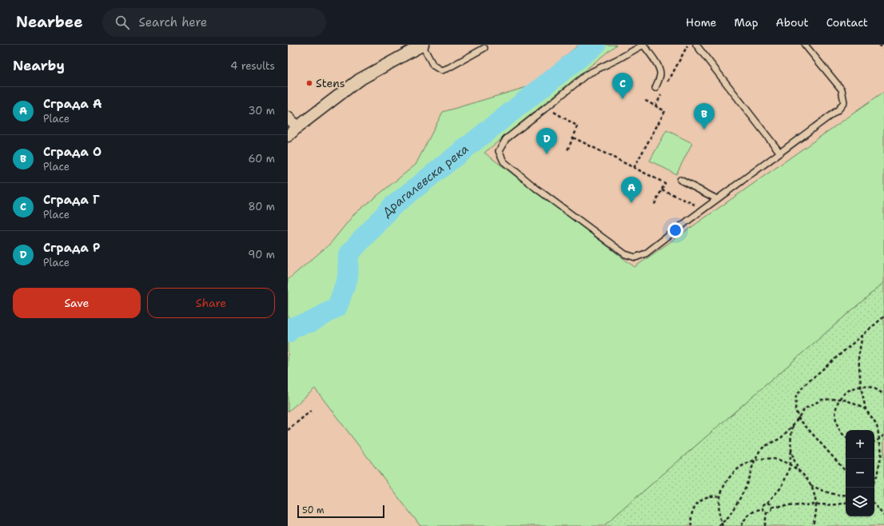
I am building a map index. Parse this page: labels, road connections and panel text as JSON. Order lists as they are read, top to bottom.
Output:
{
  "water": ["Драгалевска река"],
  "places": ["Stens"],
  "scale_bar": "50 m",
  "page": {
    "header": "Nearbee",
    "search": "Search here",
    "nav": [
      "Home",
      "Map",
      "About",
      "Contact"
    ],
    "heading": ["Nearby", "4 results"],
    "pins": [
      "C",
      "B",
      "D",
      "A"
    ],
    "list": [
      {
        "mark": "A",
        "name": "Сграда А",
        "note": "Place",
        "value": "30 m"
      },
      {
        "mark": "B",
        "name": "Сграда О",
        "note": "Place",
        "value": "60 m"
      },
      {
        "mark": "C",
        "name": "Сграда Г",
        "note": "Place",
        "value": "80 m"
      },
      {
        "mark": "D",
        "name": "Сграда Р",
        "note": "Place",
        "value": "90 m"
      }
    ],
    "buttons": ["Save", "Share"],
    "map_buttons": ["+", "−"],
    "scale": "50 m"
  }
}
